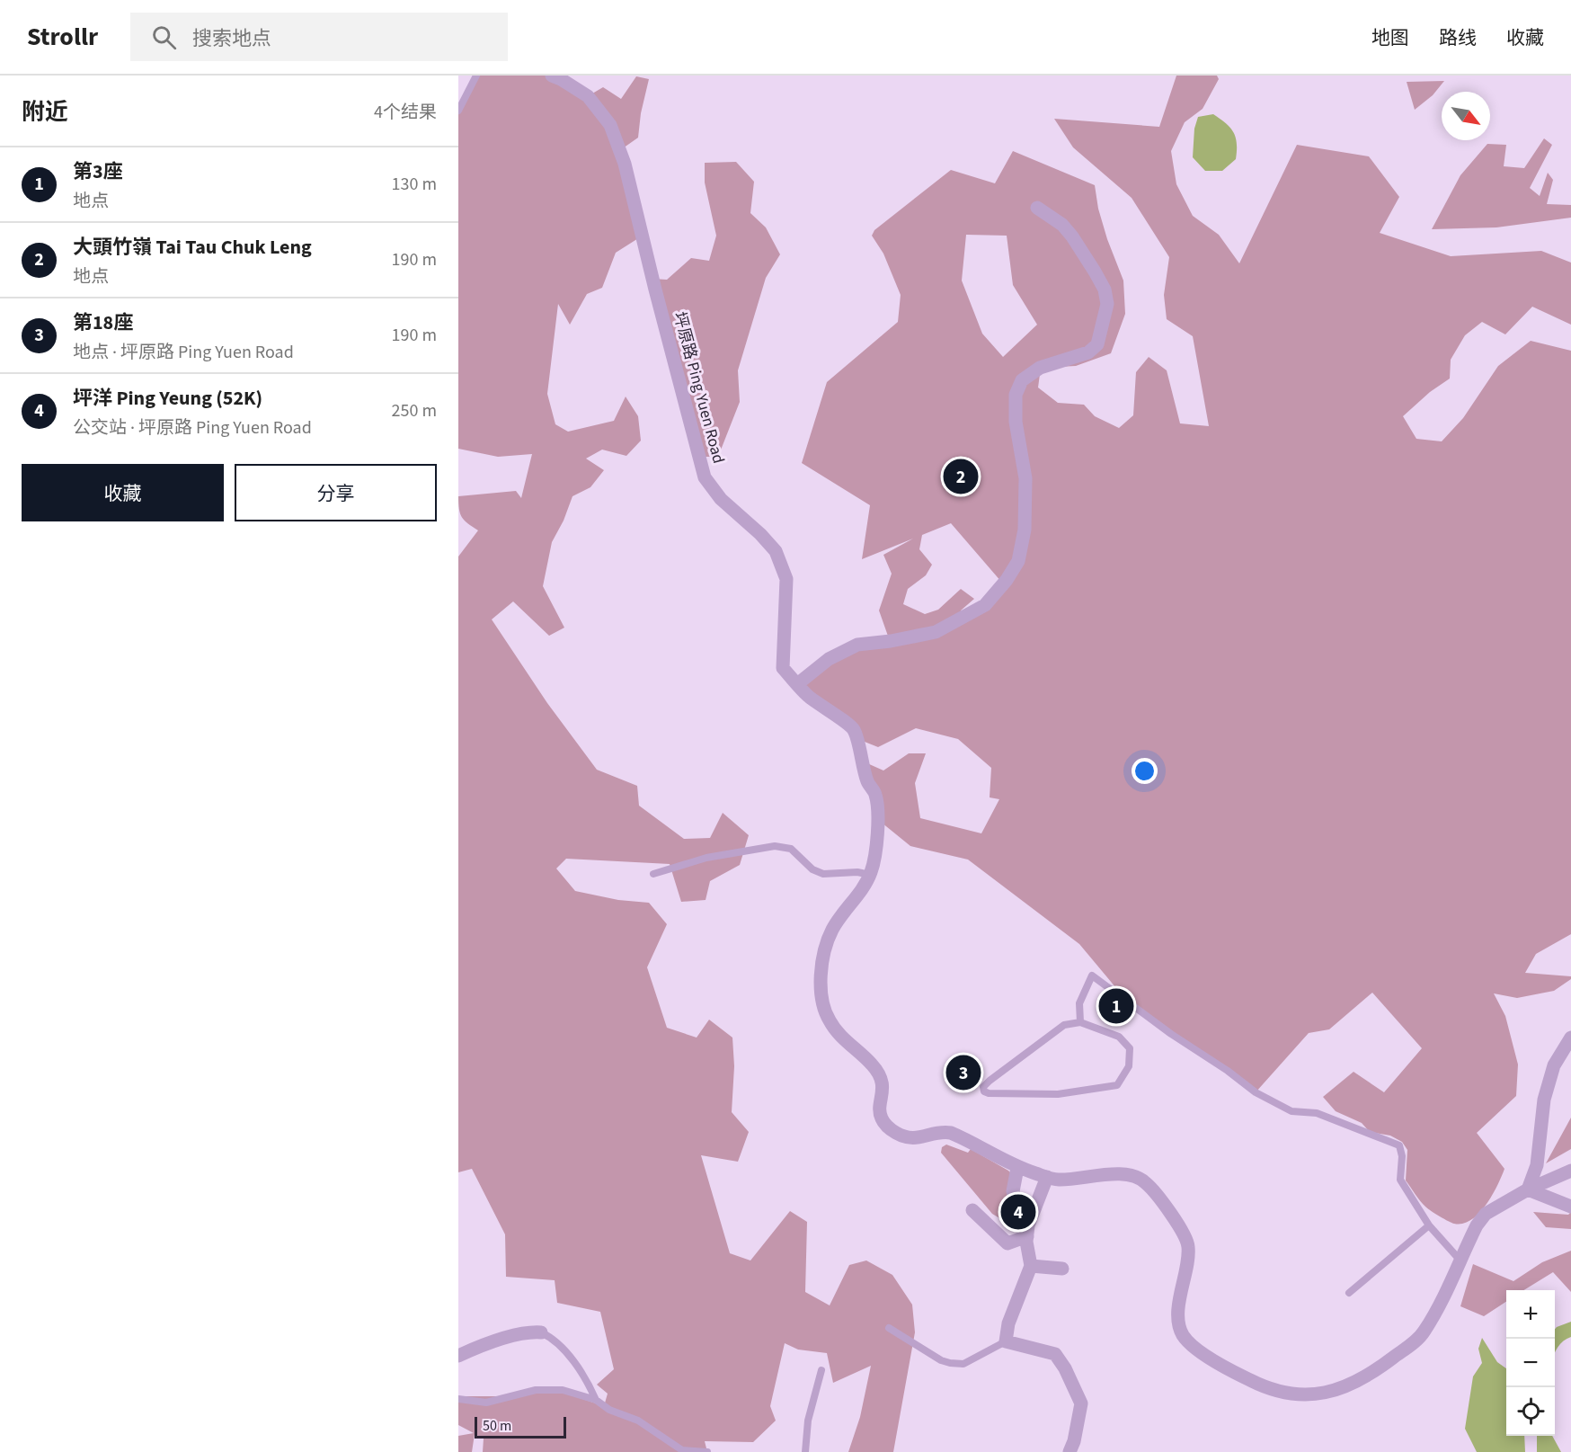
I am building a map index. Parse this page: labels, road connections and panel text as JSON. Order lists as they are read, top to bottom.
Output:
{
  "streets": {
    "street": ["坪原路 Ping Yuen Road"]
  },
  "scale_bar": "50 m",
  "north": "bottom right",
  "page": {
    "header": "Strollr",
    "search": "搜索地点",
    "nav": ["地图", "路线", "收藏"],
    "heading": ["附近", "4个结果"],
    "list": [
      {
        "mark": "1",
        "name": "第3座",
        "note": "地点",
        "value": "130 m"
      },
      {
        "mark": "2",
        "name": "大頭竹嶺 Tai Tau Chuk Leng",
        "note": "地点",
        "value": "190 m"
      },
      {
        "mark": "3",
        "name": "第18座",
        "note": "地点 · 坪原路 Ping Yuen Road",
        "value": "190 m"
      },
      {
        "mark": "4",
        "name": "坪洋 Ping Yeung (52K)",
        "note": "公交站 · 坪原路 Ping Yuen Road",
        "value": "250 m"
      }
    ],
    "buttons": ["收藏", "分享"],
    "pins": [
      "2",
      "1",
      "3",
      "4"
    ],
    "map_buttons": ["+", "−"],
    "scale": "50 m"
  }
}
